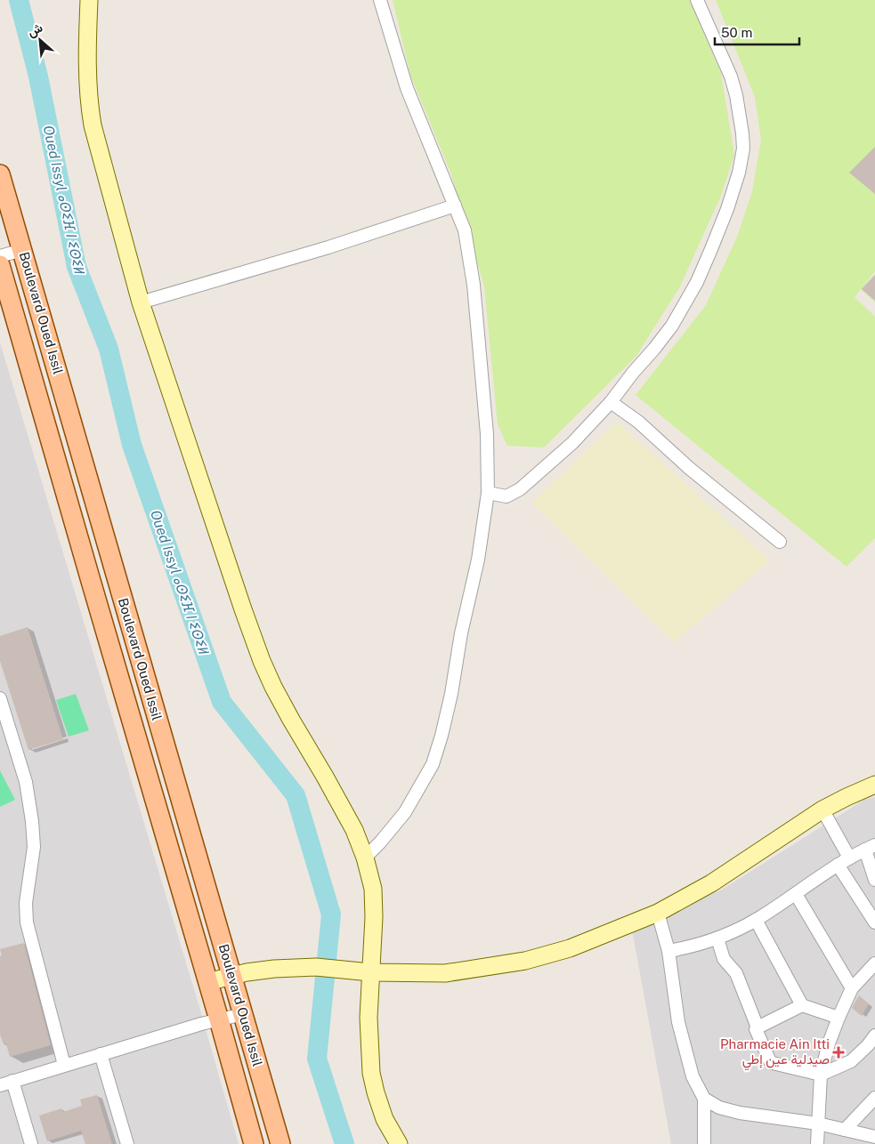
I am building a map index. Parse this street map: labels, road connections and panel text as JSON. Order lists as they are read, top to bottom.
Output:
{
  "streets": {
    "main road": ["Boulevard Oued Issil"]
  },
  "water": ["Oued Issyl ⴰⵙⵉⴼ ⵏ ⵉⵙⵉⵍ"],
  "places": {
    "health": ["Pharmacie Ain Itti صيدلية عين إطي"]
  },
  "scale_bar": "50 m",
  "north": "top left"
}
